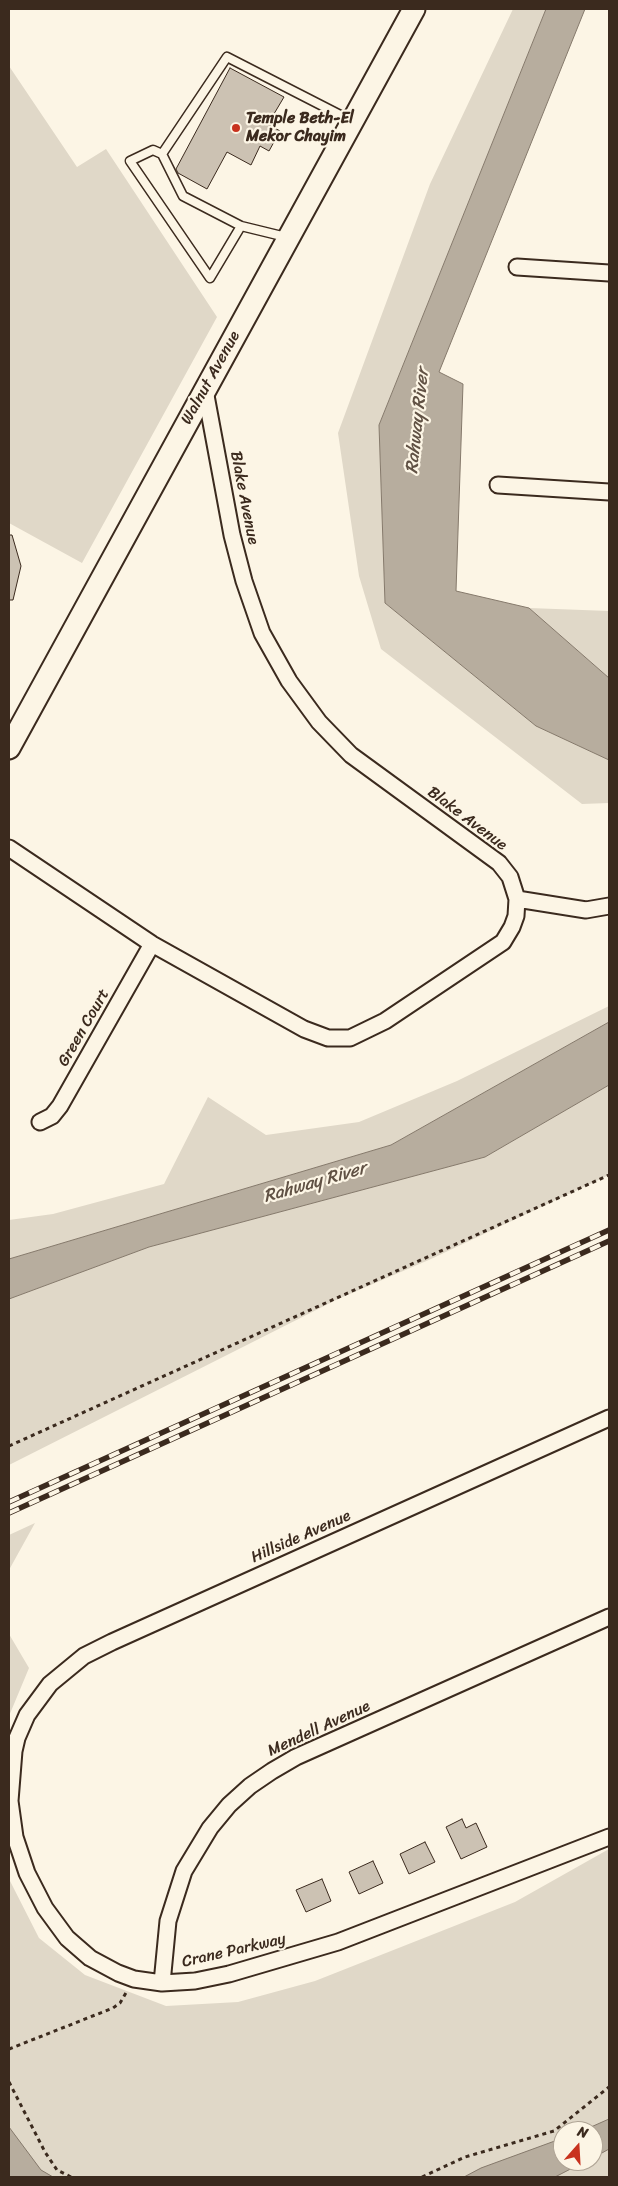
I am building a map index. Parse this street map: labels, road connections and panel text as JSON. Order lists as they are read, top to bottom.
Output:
{
  "streets": {
    "street": [
      "Walnut Avenue",
      "Blake Avenue",
      "Green Court",
      "Hillside Avenue",
      "Mendell Avenue",
      "Crane Parkway"
    ]
  },
  "crossings": [
    ["Walnut Avenue", "Blake Avenue"],
    ["Blake Avenue", "Green Court"],
    ["Hillside Avenue", "Crane Parkway"],
    ["Mendell Avenue", "Crane Parkway"]
  ],
  "water": ["Rahway River"],
  "places": ["Temple Beth-El Mekor Chayim"],
  "north": "top"
}
